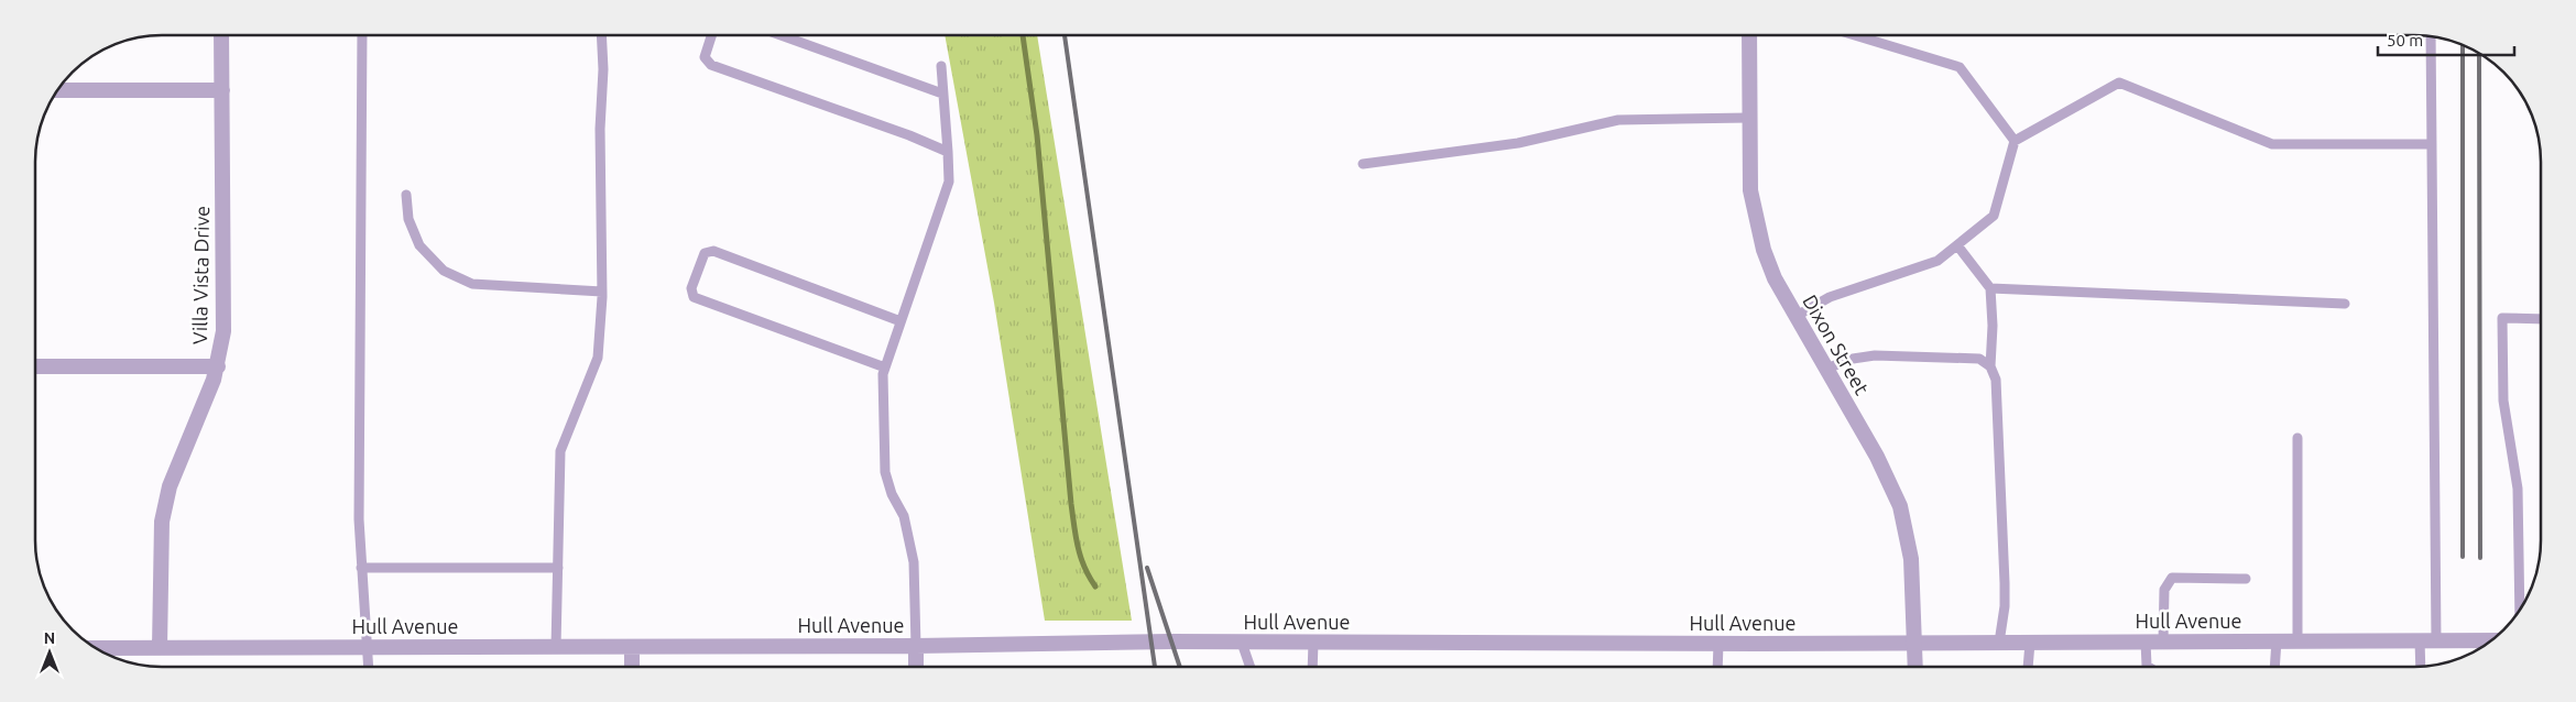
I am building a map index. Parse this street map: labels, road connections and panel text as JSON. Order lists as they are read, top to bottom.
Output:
{
  "streets": {
    "street": ["Villa Vista Drive", "Dixon Street", "Hull Avenue"]
  },
  "crossings": [
    ["Villa Vista Drive", "Hull Avenue"],
    ["Dixon Street", "Hull Avenue"]
  ],
  "scale_bar": "50 m",
  "north": "top"
}
